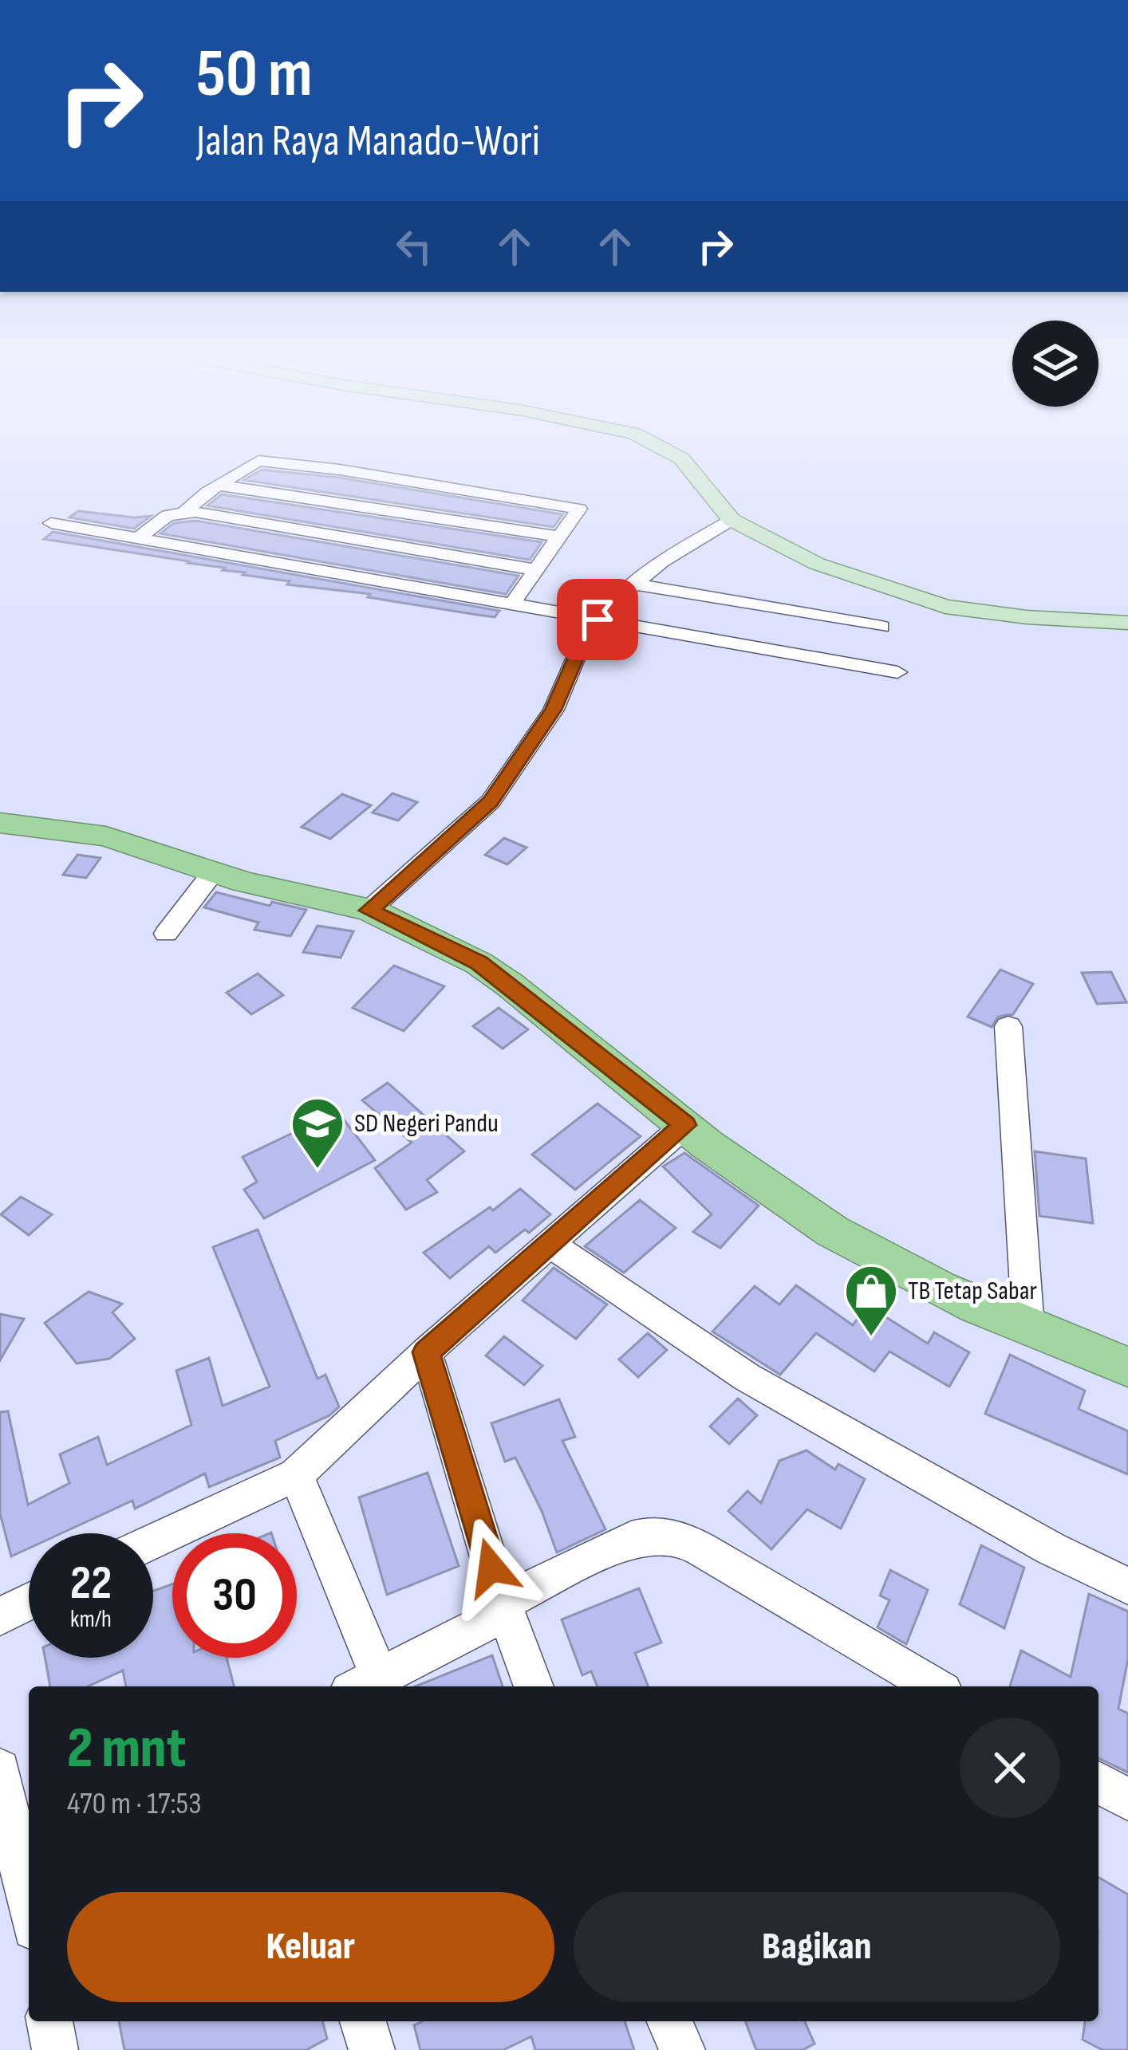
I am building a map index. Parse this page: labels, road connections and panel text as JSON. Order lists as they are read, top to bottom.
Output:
{
  "places": {
    "school or university": ["SD Negeri Pandu"],
    "shop": ["TB Tetap Sabar"]
  },
  "page": {
    "turn": ["50 m", "Jalan Raya Manado-Wori"],
    "speed": "22 km/h",
    "limit": "30",
    "heading": ["2 mnt", "470 m · 17:53"],
    "buttons": ["Keluar", "Bagikan"]
  }
}
